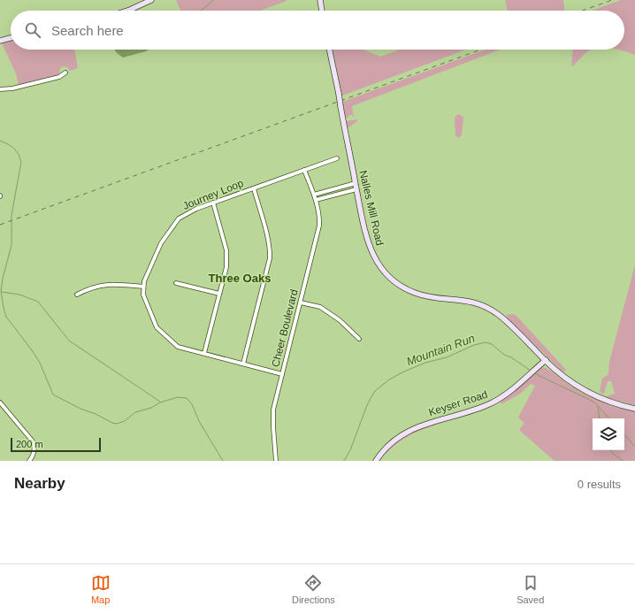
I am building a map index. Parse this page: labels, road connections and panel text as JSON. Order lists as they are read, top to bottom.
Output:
{
  "streets": {
    "street": [
      "Journey Loop",
      "Nalles Mill Road",
      "Cheer Boulevard",
      "Keyser Road"
    ]
  },
  "crossings": [
    ["Journey Loop", "Cheer Boulevard"],
    ["Nalles Mill Road", "Keyser Road"]
  ],
  "districts": ["Three Oaks"],
  "water": ["Mountain Run"],
  "scale_bar": "200 m",
  "page": {
    "search": "Search here",
    "scale": "200 m",
    "heading": ["Nearby", "0 results"],
    "nav": ["Map", "Directions", "Saved"]
  }
}
